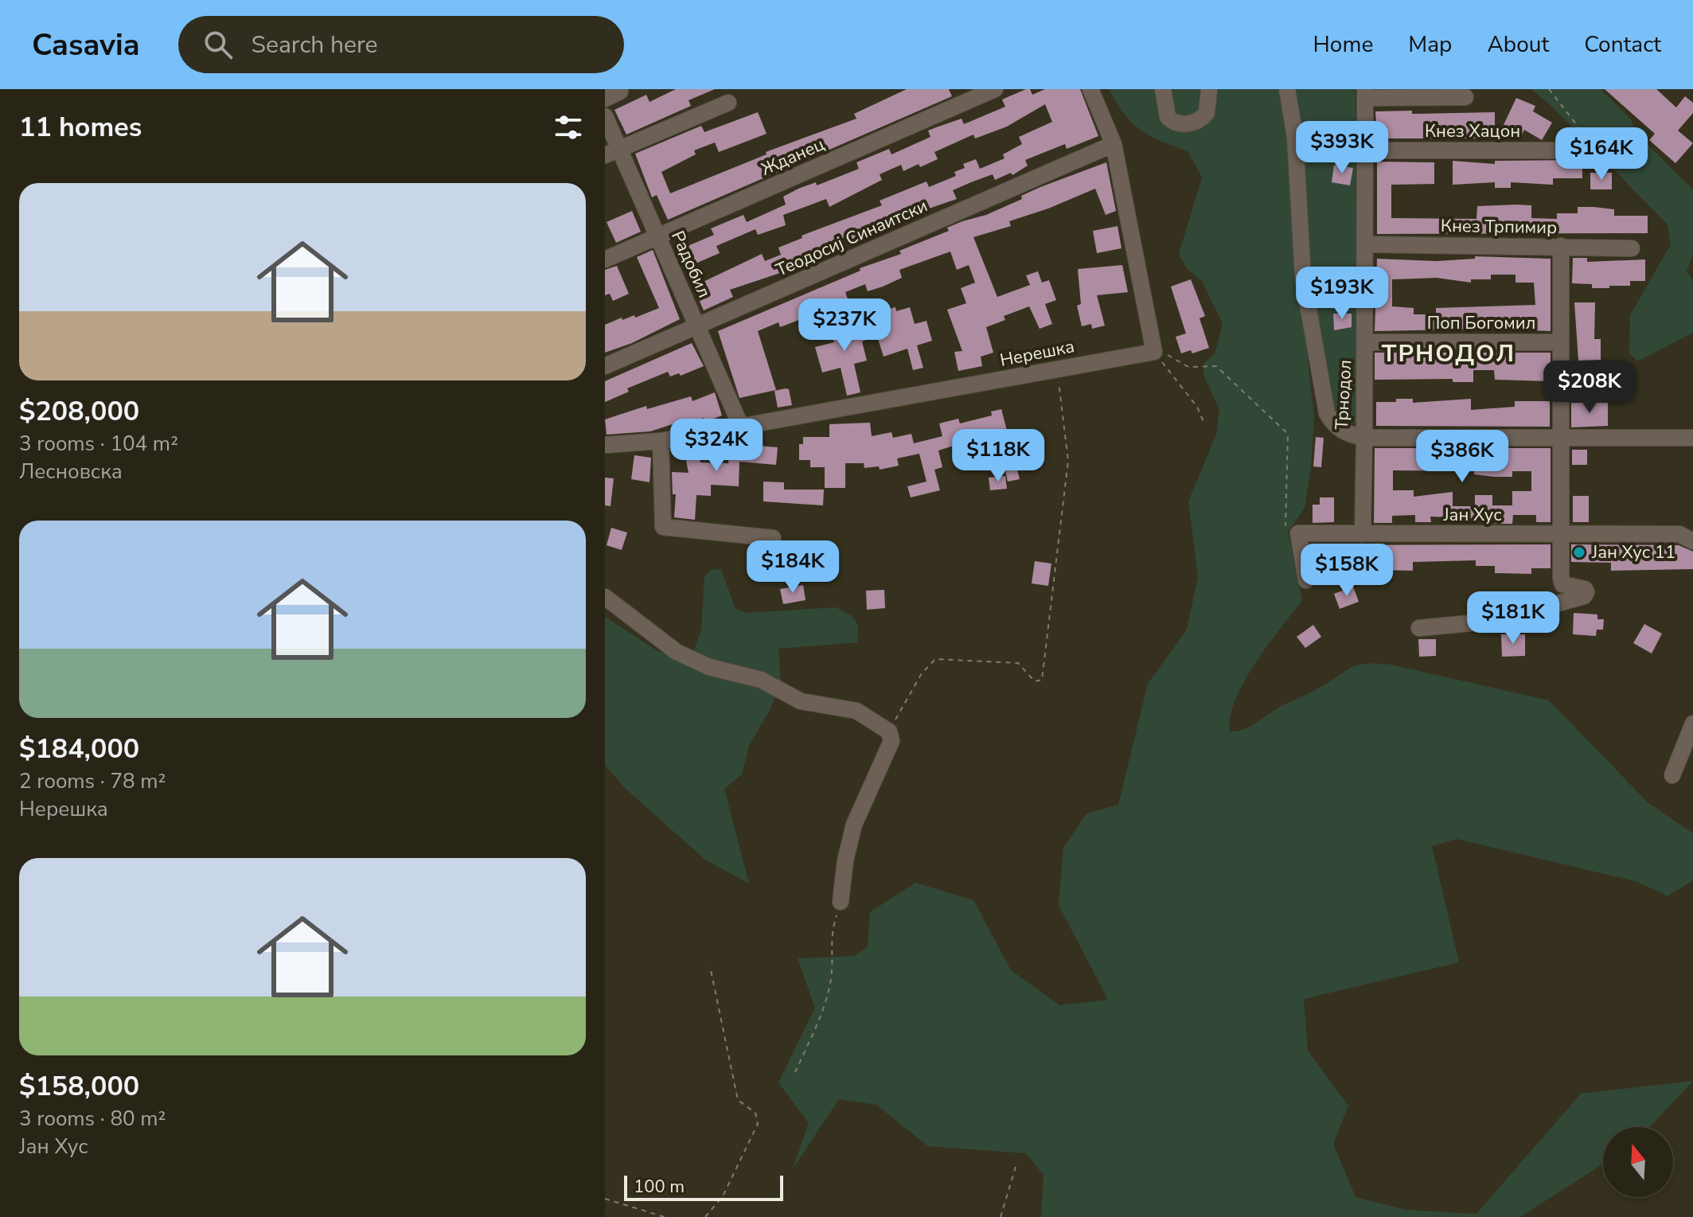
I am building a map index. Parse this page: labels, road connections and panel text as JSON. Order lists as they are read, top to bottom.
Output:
{
  "streets": {
    "street": [
      "Кнез Хацон",
      "Жданец",
      "Кнез Трпимир",
      "Теодосиј Синаитски",
      "Радобил",
      "Поп Богомил",
      "Нерешка",
      "Трнодол",
      "Јан Хус"
    ]
  },
  "crossings": [
    ["Кнез Хацон", "Трнодол"],
    ["Жданец", "Радобил"],
    ["Кнез Трпимир", "Трнодол"],
    ["Теодосиј Синаитски", "Радобил"],
    ["Радобил", "Нерешка"],
    ["Поп Богомил", "Трнодол"]
  ],
  "districts": ["ТРНОДОЛ"],
  "places": ["Јан Хус 11"],
  "scale_bar": "100 m",
  "north": "top",
  "page": {
    "header": "Casavia",
    "search": "Search here",
    "nav": [
      "Home",
      "Map",
      "About",
      "Contact"
    ],
    "heading": "11 homes",
    "price": [
      "$393K",
      "$164K",
      "$193K",
      "$237K",
      "$208K",
      "$324K",
      "$118K",
      "$386K",
      "$184K",
      "$158K",
      "$181K"
    ],
    "list": [
      {
        "name": "$208,000",
        "note": "3 rooms · 104 m² · Лесновска"
      },
      {
        "name": "$184,000",
        "note": "2 rooms · 78 m² · Нерешка"
      },
      {
        "name": "$158,000",
        "note": "3 rooms · 80 m² · Јан Хус"
      }
    ],
    "scale": "100 m"
  }
}
